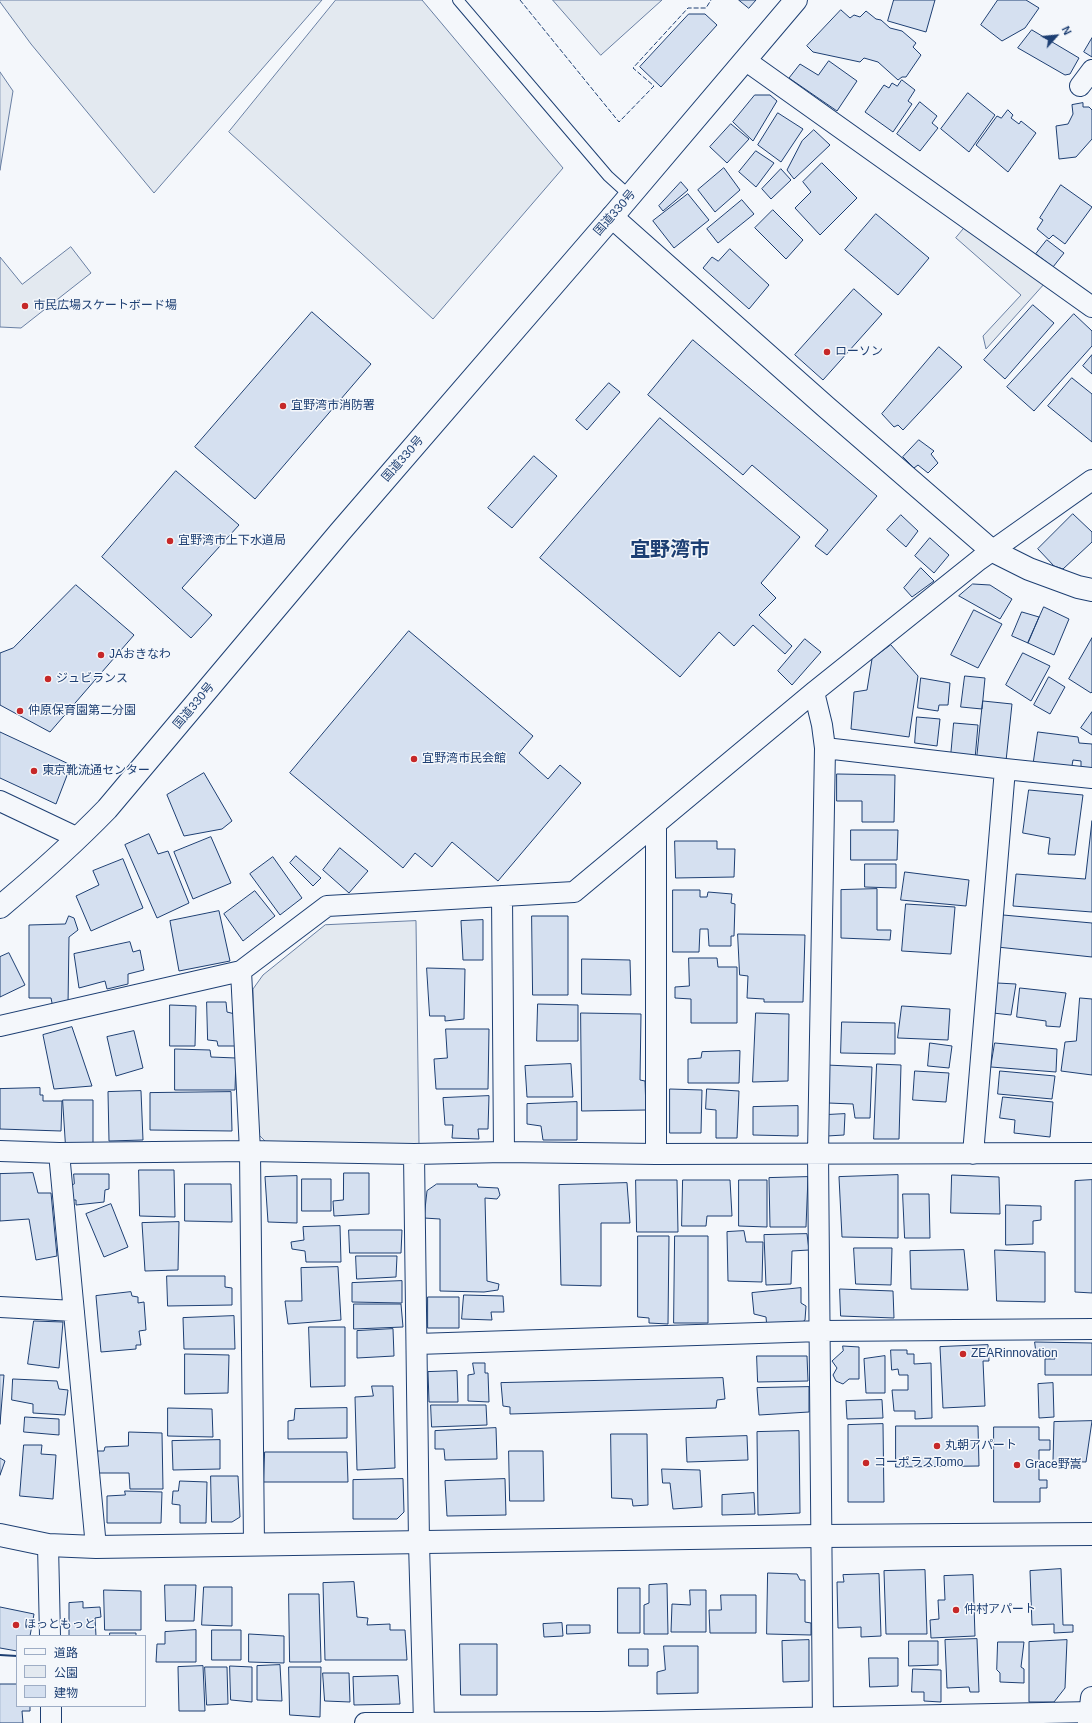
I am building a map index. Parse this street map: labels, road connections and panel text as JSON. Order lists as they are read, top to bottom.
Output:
{
  "streets": {
    "main road": ["国道330号"]
  },
  "districts": ["宜野湾市"],
  "places": [
    "市民広場スケートボード場",
    "ローソン",
    "宜野湾市消防署",
    "宜野湾市上下水道局",
    "JAおきなわ",
    "ジュビランス",
    "仲原保育園第二分園",
    "宜野湾市民会館",
    "東京靴流通センター",
    "ZEARinnovation",
    "丸朝アパート",
    "コーポラスTomo",
    "Grace野嵩",
    "仲村アパート",
    "ほっともっと"
  ],
  "legend": ["道路", "公園", "建物"],
  "north": "top right"
}
